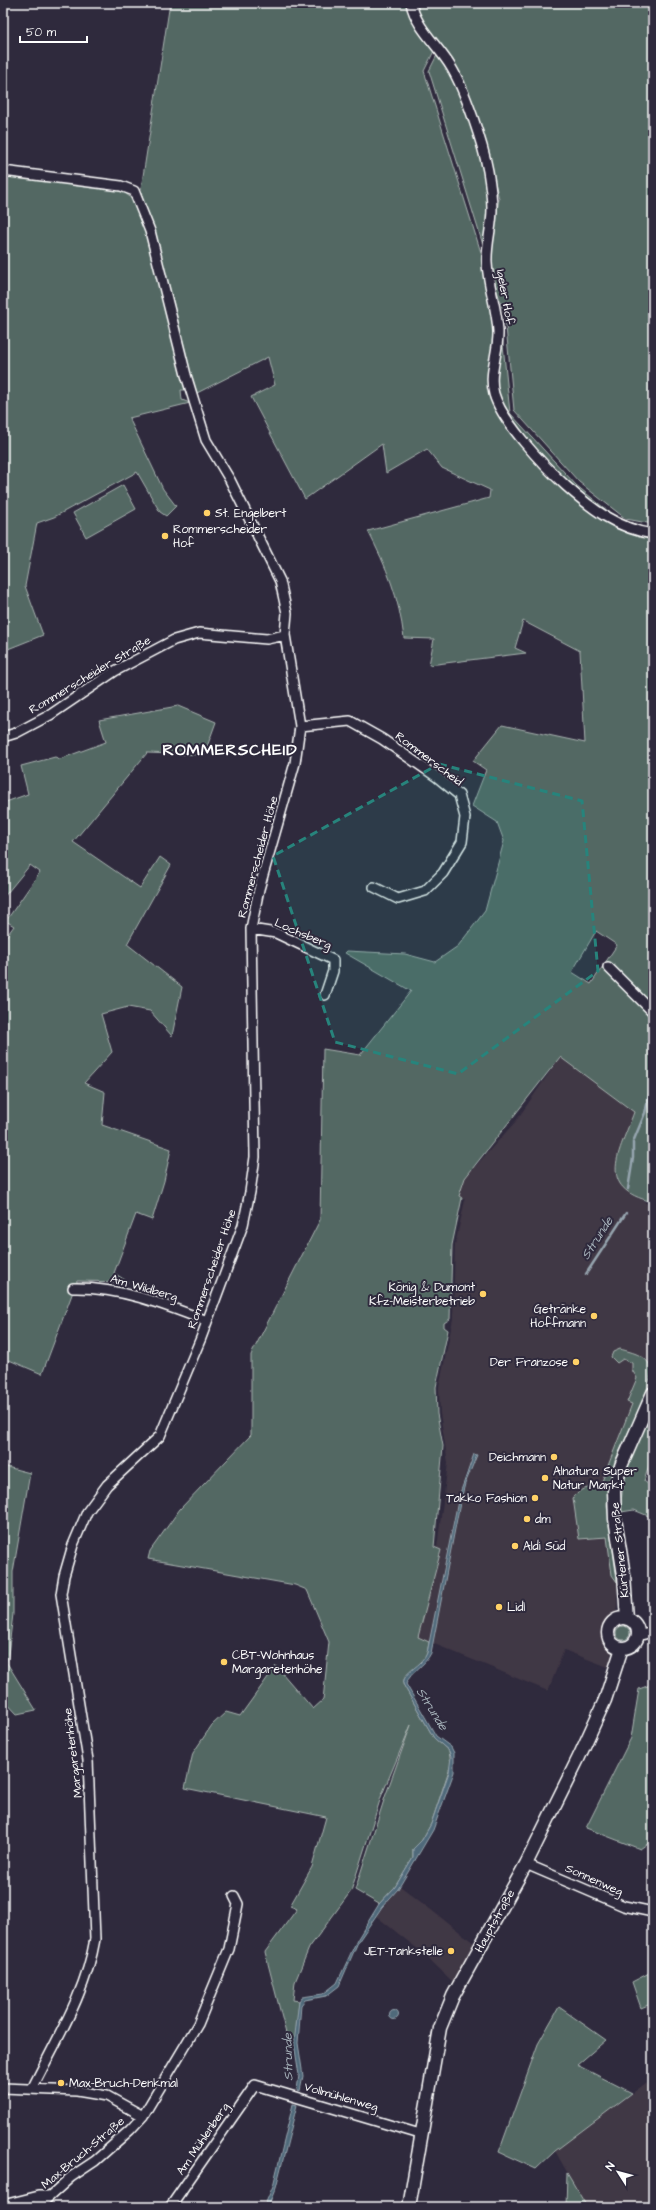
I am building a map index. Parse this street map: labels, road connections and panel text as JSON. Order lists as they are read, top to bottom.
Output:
{
  "streets": {
    "main road": ["Kürtener Straße", "Hauptstraße"],
    "street": [
      "Igeler Hof",
      "Rommerscheider Straße",
      "Rommerscheid",
      "Rommerscheider Höhe",
      "Lochsberg",
      "Am Wildberg",
      "Margaretenhöhe",
      "Sonnenweg",
      "Vollmühlenweg",
      "Am Mühlenberg",
      "Max-Bruch-Straße"
    ]
  },
  "crossings": [
    ["Rommerscheider Straße", "Rommerscheider Höhe"],
    ["Rommerscheid", "Rommerscheider Höhe"],
    ["Rommerscheider Höhe", "Lochsberg"],
    ["Rommerscheider Höhe", "Am Wildberg"],
    ["Rommerscheider Höhe", "Margaretenhöhe"],
    ["Kürtener Straße", "Hauptstraße"],
    ["Sonnenweg", "Hauptstraße"],
    ["Hauptstraße", "Vollmühlenweg"],
    ["Vollmühlenweg", "Am Mühlenberg"]
  ],
  "districts": ["ROMMERSCHEID"],
  "water": ["Strunde"],
  "places": [
    "St. Engelbert",
    "Rommerscheider Hof",
    "König & Dumont Kfz-Meisterbetrieb",
    "Getränke Hoffmann",
    "Der Franzose",
    "Deichmann",
    "Alnatura Super Natur Markt",
    "Takko Fashion",
    "dm",
    "Aldi Süd",
    "Lidl",
    "CBT-Wohnhaus Margaretenhöhe",
    "JET-Tankstelle",
    "Max-Bruch-Denkmal"
  ],
  "scale_bar": "50 m",
  "north": "top left"
}
